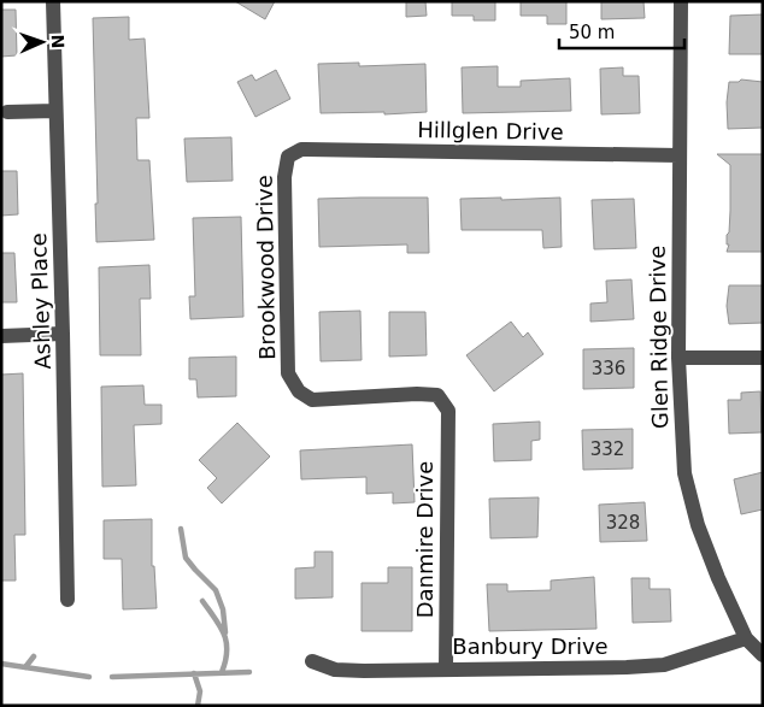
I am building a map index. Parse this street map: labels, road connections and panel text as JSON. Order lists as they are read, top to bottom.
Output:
{
  "streets": {
    "street": [
      "Hillglen Drive",
      "Brookwood Drive",
      "Ashley Place",
      "Glen Ridge Drive",
      "Danmire Drive",
      "Banbury Drive"
    ]
  },
  "crossings": [
    ["Hillglen Drive", "Brookwood Drive"],
    ["Hillglen Drive", "Glen Ridge Drive"],
    ["Brookwood Drive", "Danmire Drive"],
    ["Glen Ridge Drive", "Banbury Drive"],
    ["Danmire Drive", "Banbury Drive"]
  ],
  "house_numbers": ["336", "332", "328"],
  "scale_bar": "50 m",
  "north": "right"
}
